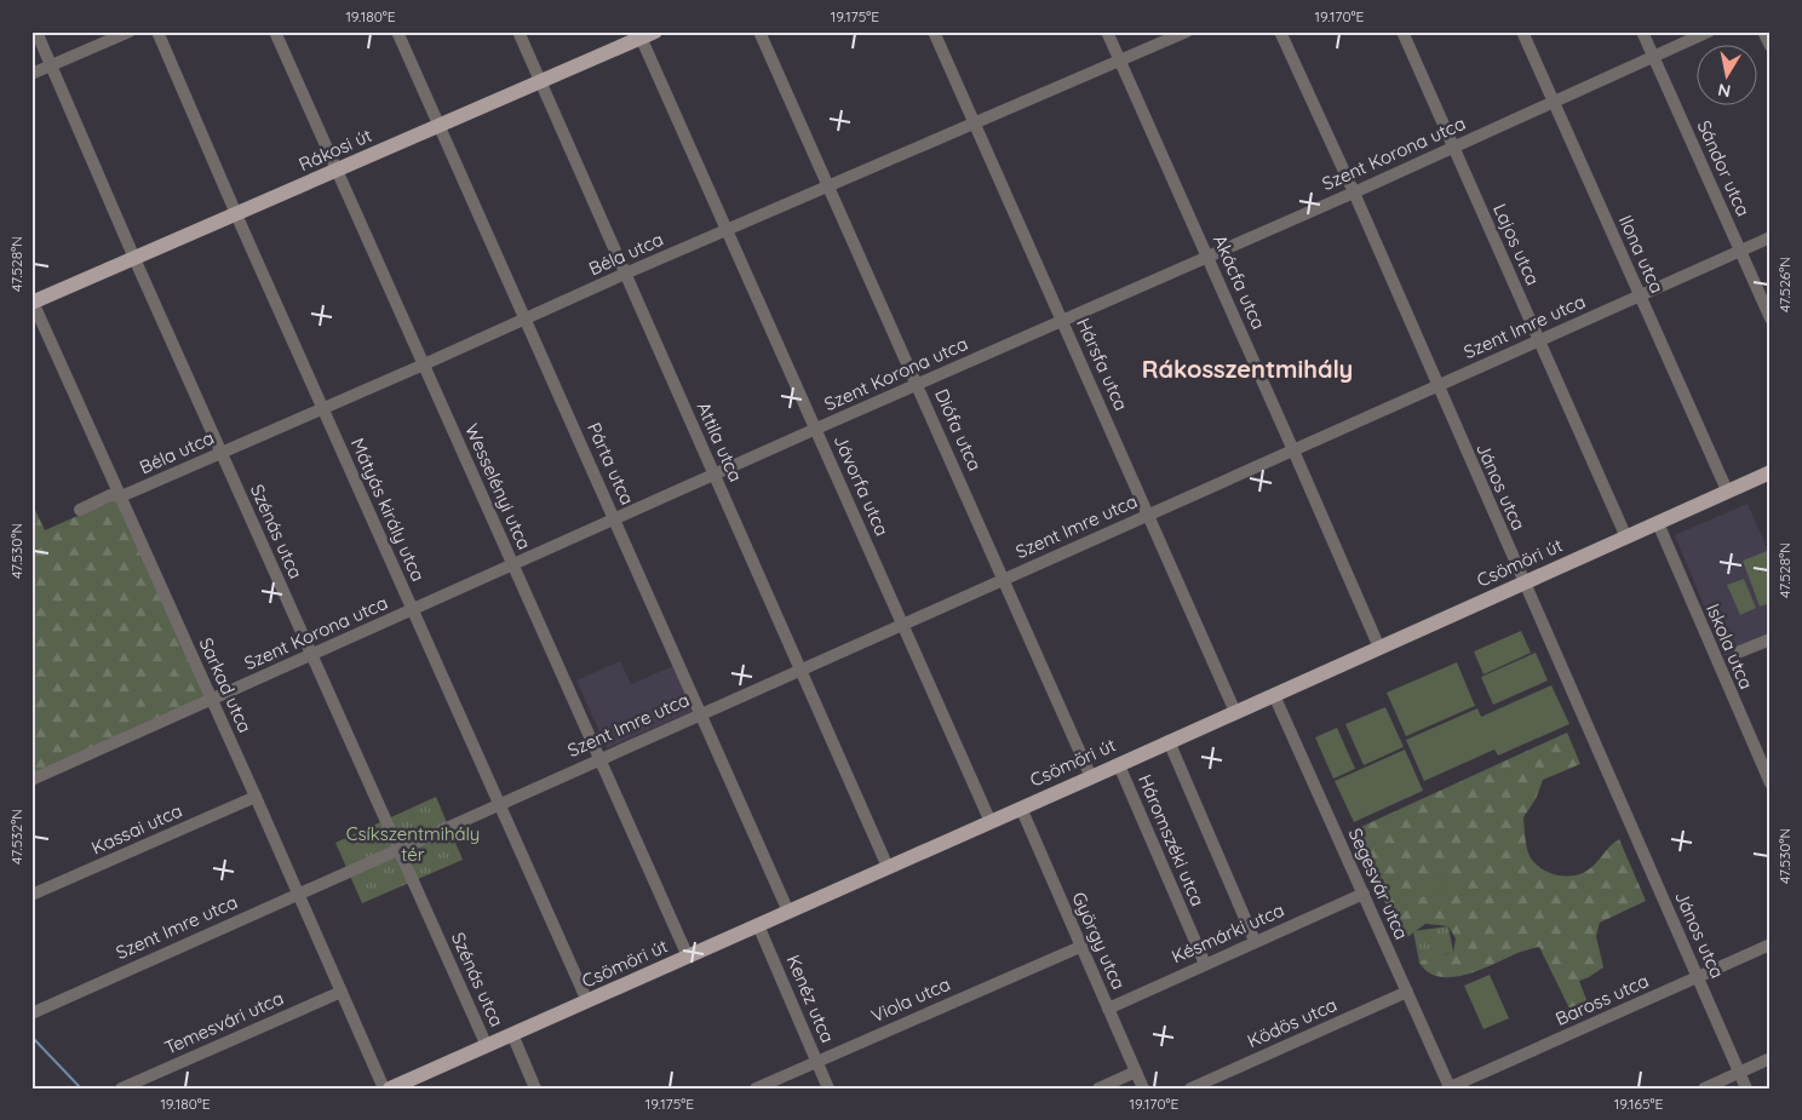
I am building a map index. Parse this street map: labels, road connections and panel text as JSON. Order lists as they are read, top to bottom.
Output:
{
  "streets": {
    "main road": ["Rákosi út", "Csömöri út"],
    "street": [
      "Szent Korona utca",
      "Sándor utca",
      "Lajos utca",
      "Béla utca",
      "Ilona utca",
      "Akácfa utca",
      "Szent Imre utca",
      "Hársfa utca",
      "Diófa utca",
      "Attila utca",
      "Párta utca",
      "Jávorfa utca",
      "Wesselényi utca",
      "János utca",
      "Mátyás király utca",
      "Szénás utca",
      "Iskola utca",
      "Sarkad utca",
      "Kassai utca",
      "Háromszéki utca",
      "Segesvár utca",
      "Késmárki utca",
      "György utca",
      "Kenéz utca",
      "Viola utca",
      "Baross utca",
      "Temesvári utca",
      "Ködös utca"
    ]
  },
  "crossings": [
    ["Rákosi út", "Attila utca"],
    ["Rákosi út", "Párta utca"],
    ["Rákosi út", "Jávorfa utca"],
    ["Rákosi út", "Wesselényi utca"],
    ["Rákosi út", "Mátyás király utca"],
    ["Rákosi út", "Szénás utca"],
    ["Rákosi út", "Sarkad utca"],
    ["Szent Korona utca", "Sándor utca"],
    ["Szent Korona utca", "Lajos utca"],
    ["Szent Korona utca", "Ilona utca"],
    ["Szent Korona utca", "Akácfa utca"],
    ["Szent Korona utca", "Hársfa utca"],
    ["Szent Korona utca", "Diófa utca"],
    ["Szent Korona utca", "Attila utca"],
    ["Szent Korona utca", "Párta utca"],
    ["Szent Korona utca", "Jávorfa utca"],
    ["Szent Korona utca", "Wesselényi utca"],
    ["Szent Korona utca", "János utca"],
    ["Szent Korona utca", "Mátyás király utca"],
    ["Szent Korona utca", "Szénás utca"],
    ["Szent Korona utca", "Sarkad utca"],
    ["Sándor utca", "Szent Imre utca"],
    ["Lajos utca", "Szent Imre utca"],
    ["Lajos utca", "Csömöri út"],
    ["Béla utca", "Akácfa utca"],
    ["Béla utca", "Hársfa utca"],
    ["Béla utca", "Diófa utca"],
    ["Béla utca", "Attila utca"],
    ["Béla utca", "Párta utca"],
    ["Béla utca", "Jávorfa utca"],
    ["Béla utca", "Wesselényi utca"],
    ["Béla utca", "Mátyás király utca"],
    ["Béla utca", "Szénás utca"],
    ["Béla utca", "Sarkad utca"],
    ["Ilona utca", "Szent Imre utca"],
    ["Ilona utca", "Csömöri út"],
    ["Akácfa utca", "Szent Imre utca"],
    ["Akácfa utca", "Csömöri út"],
    ["Szent Imre utca", "Hársfa utca"],
    ["Szent Imre utca", "Diófa utca"],
    ["Szent Imre utca", "Attila utca"],
    ["Szent Imre utca", "Párta utca"],
    ["Szent Imre utca", "Jávorfa utca"],
    ["Szent Imre utca", "Wesselényi utca"],
    ["Szent Imre utca", "János utca"],
    ["Szent Imre utca", "Mátyás király utca"],
    ["Szent Imre utca", "Szénás utca"],
    ["Szent Imre utca", "Sarkad utca"],
    ["Hársfa utca", "Csömöri út"],
    ["Diófa utca", "Csömöri út"],
    ["Attila utca", "Csömöri út"],
    ["Párta utca", "Csömöri út"],
    ["Jávorfa utca", "Csömöri út"],
    ["Wesselényi utca", "Csömöri út"],
    ["János utca", "Csömöri út"],
    ["János utca", "Baross utca"],
    ["Mátyás király utca", "Csömöri út"],
    ["Szénás utca", "Csömöri út"],
    ["Csömöri út", "Iskola utca"],
    ["Csömöri út", "Háromszéki utca"],
    ["Csömöri út", "Segesvár utca"],
    ["Csömöri út", "György utca"],
    ["Csömöri út", "Kenéz utca"],
    ["Sarkad utca", "Kassai utca"],
    ["Sarkad utca", "Temesvári utca"],
    ["Háromszéki utca", "Késmárki utca"],
    ["Segesvár utca", "Késmárki utca"],
    ["Segesvár utca", "Baross utca"],
    ["Segesvár utca", "Ködös utca"],
    ["Késmárki utca", "György utca"],
    ["György utca", "Viola utca"],
    ["Kenéz utca", "Viola utca"]
  ],
  "districts": ["Rákosszentmihály"],
  "parks": ["Csíkszentmihály tér"],
  "north": "bottom",
  "coordinates": [
    "19.180°E",
    "19.175°E",
    "19.170°E",
    "47.528°N",
    "47.526°N",
    "47.530°N",
    "47.532°N",
    "19.165°E"
  ]
}
